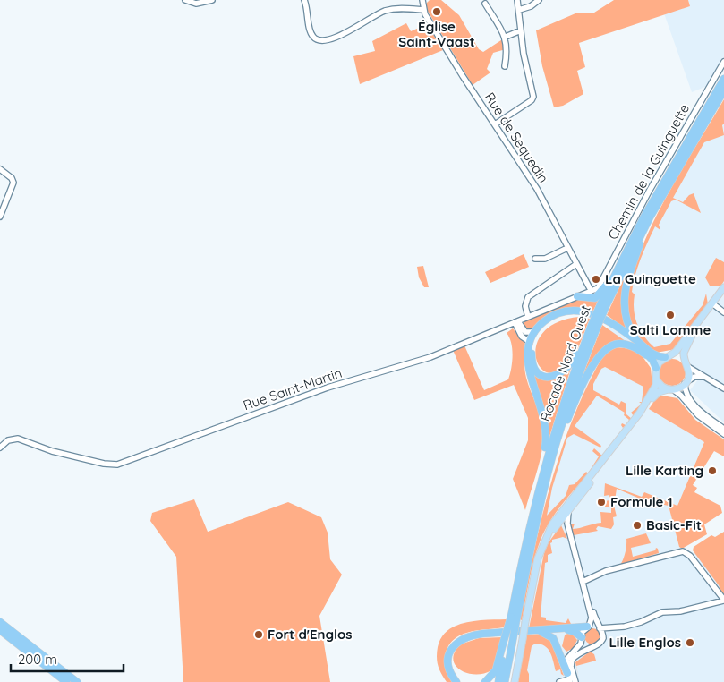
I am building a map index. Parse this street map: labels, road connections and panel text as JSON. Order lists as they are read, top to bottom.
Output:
{
  "streets": {
    "highway": ["Rocade Nord Ouest"],
    "street": ["Rue de Sequedin", "Chemin de la Guinguette", "Rue Saint-Martin"]
  },
  "crossings": [
    ["Rue de Sequedin", "Chemin de la Guinguette"]
  ],
  "places": [
    "Église Saint-Vaast",
    "La Guinguette",
    "Salti Lomme",
    "Lille Karting",
    "Formule 1",
    "Basic-Fit",
    "Fort d'Englos",
    "Lille Englos"
  ],
  "scale_bar": "200 m"
}
